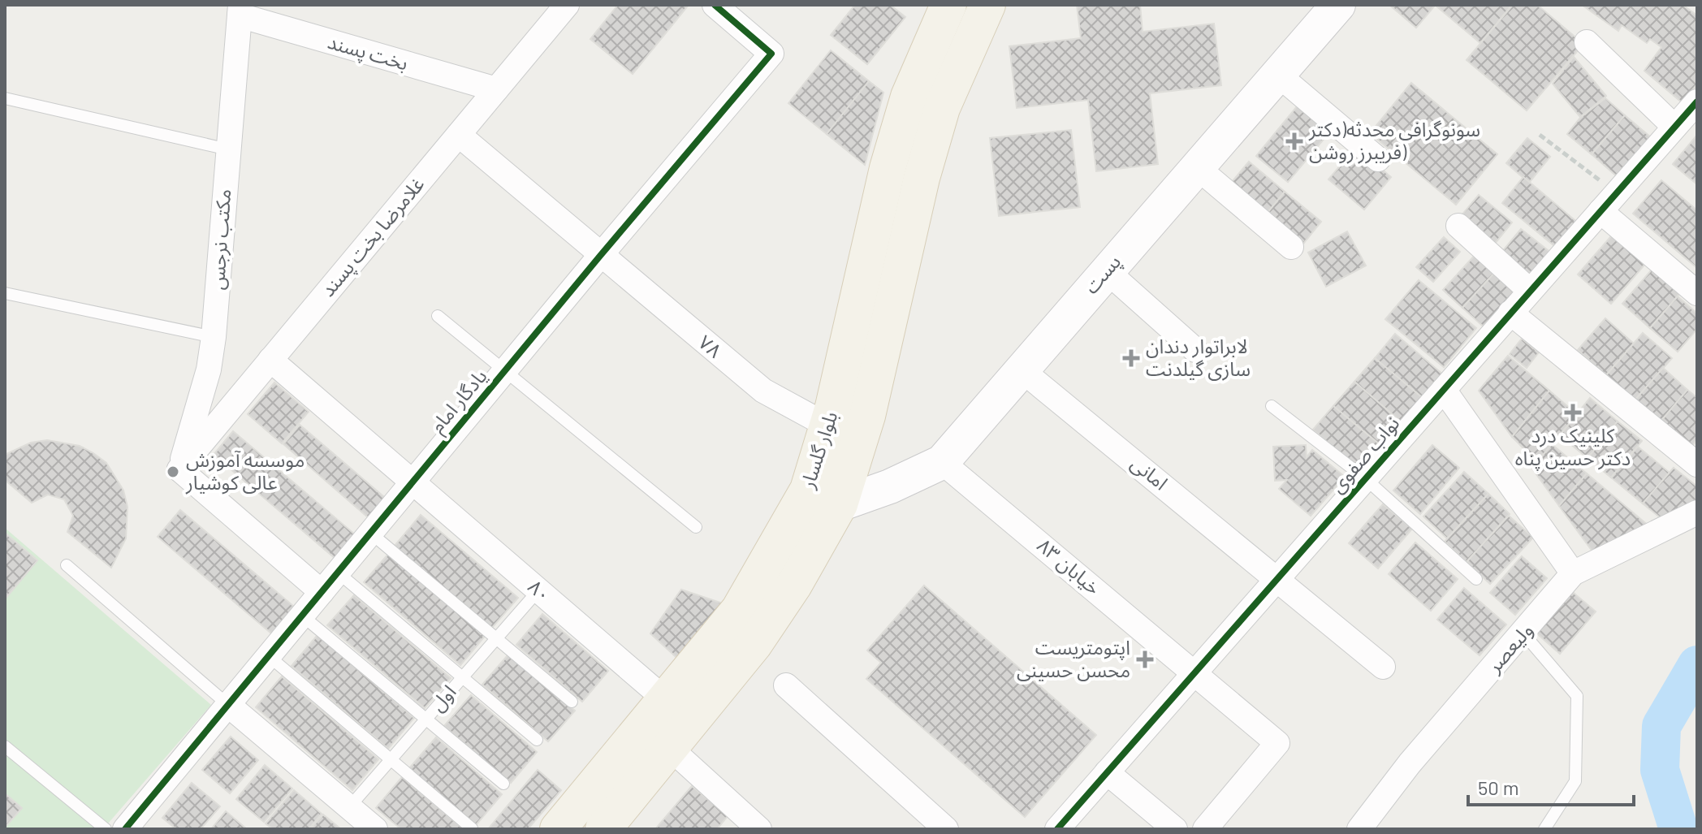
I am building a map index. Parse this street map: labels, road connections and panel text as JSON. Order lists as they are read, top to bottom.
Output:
{
  "streets": {
    "main road": ["بلوار گلسار"],
    "street": [
      "بخت پسند",
      "غلامرضا بخت پسند",
      "مکتب نرجس",
      "پست",
      "۷۸",
      "یادگار امام",
      "نواب صفوی",
      "امانی",
      "خیابان ۸۳",
      "۸۰",
      "ولیعصر"
    ],
    "lane": ["اول"]
  },
  "crossings": [
    ["بخت پسند", "غلامرضا بخت پسند"],
    ["بخت پسند", "مکتب نرجس"],
    ["غلامرضا بخت پسند", "مکتب نرجس"],
    ["غلامرضا بخت پسند", "۸۰"],
    ["پست", "بلوار گلسار"],
    ["پست", "امانی"],
    ["پست", "خیابان ۸۳"],
    ["۷۸", "یادگار امام"],
    ["۷۸", "بلوار گلسار"],
    ["یادگار امام", "۸۰"],
    ["بلوار گلسار", "۸۰"],
    ["نواب صفوی", "امانی"],
    ["نواب صفوی", "خیابان ۸۳"],
    ["۸۰", "اول"]
  ],
  "places": {
    "health": [
      "سونوگرافی محدثه(دکتر فریبرز روشن)",
      "لابراتوار دندان سازی گیلدنت",
      "کلینیک درد دکتر حسین پناه",
      "اپتومتریست محسن حسینی"
    ],
    "other": ["موسسه آموزش عالی کوشیار"]
  },
  "scale_bar": "50 m"
}
